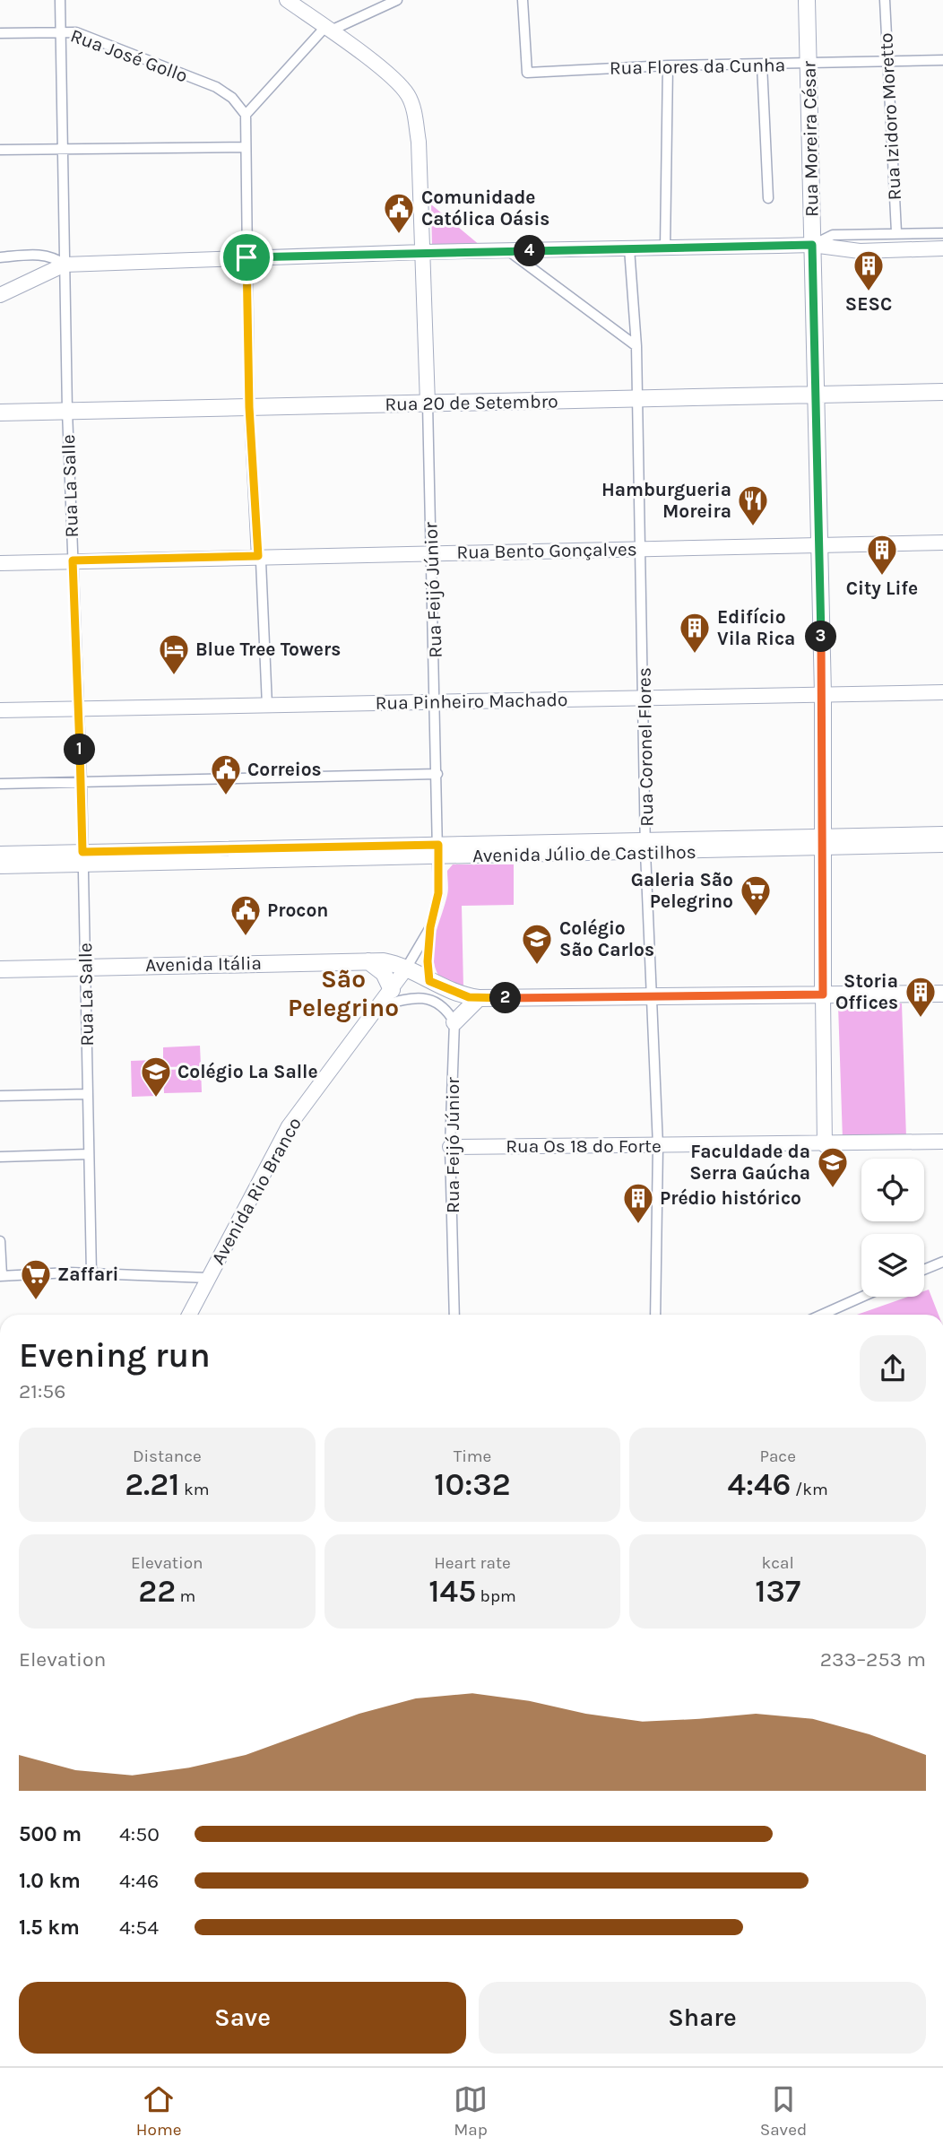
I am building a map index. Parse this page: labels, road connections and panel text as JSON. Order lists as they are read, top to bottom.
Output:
{
  "streets": {
    "main road": ["Rua Moreira César", "Rua 20 de Setembro", "Avenida Itália"],
    "street": [
      "Rua José Gollo",
      "Rua Flores da Cunha",
      "Rua Izidoro Moretto",
      "Rua La Salle",
      "Rua Bento Gonçalves",
      "Rua Feijó Júnior",
      "Rua Pinheiro Machado",
      "Rua Coronel Flores",
      "Avenida Júlio de Castilhos",
      "Rua Os 18 do Forte",
      "Avenida Rio Branco"
    ]
  },
  "crossings": [
    ["Rua José Gollo", "Rua La Salle"],
    ["Rua Flores da Cunha", "Rua Izidoro Moretto"],
    ["Rua Flores da Cunha", "Rua Moreira César"],
    ["Rua Moreira César", "Rua 20 de Setembro"],
    ["Rua Moreira César", "Rua Bento Gonçalves"],
    ["Rua Moreira César", "Rua Pinheiro Machado"],
    ["Rua Moreira César", "Avenida Júlio de Castilhos"],
    ["Rua Moreira César", "Avenida Itália"],
    ["Rua Moreira César", "Rua Os 18 do Forte"],
    ["Rua 20 de Setembro", "Rua La Salle"],
    ["Rua 20 de Setembro", "Rua Feijó Júnior"],
    ["Rua 20 de Setembro", "Rua Coronel Flores"],
    ["Rua La Salle", "Rua Bento Gonçalves"],
    ["Rua La Salle", "Rua Pinheiro Machado"],
    ["Rua La Salle", "Avenida Júlio de Castilhos"],
    ["Rua La Salle", "Avenida Itália"],
    ["Rua Bento Gonçalves", "Rua Feijó Júnior"],
    ["Rua Bento Gonçalves", "Rua Coronel Flores"],
    ["Rua Feijó Júnior", "Rua Pinheiro Machado"],
    ["Rua Feijó Júnior", "Avenida Júlio de Castilhos"],
    ["Rua Feijó Júnior", "Avenida Itália"],
    ["Rua Feijó Júnior", "Rua Os 18 do Forte"],
    ["Rua Feijó Júnior", "Avenida Rio Branco"],
    ["Rua Pinheiro Machado", "Rua Coronel Flores"],
    ["Rua Coronel Flores", "Avenida Júlio de Castilhos"],
    ["Rua Coronel Flores", "Avenida Itália"],
    ["Rua Coronel Flores", "Rua Os 18 do Forte"],
    ["Avenida Itália", "Avenida Rio Branco"]
  ],
  "districts": ["São Pelegrino"],
  "places": {
    "public building": ["Comunidade Católica Oásis", "Correios", "Procon"],
    "building": [
      "SESC",
      "City Life",
      "Edifício Vila Rica",
      "Storia Offices",
      "Prédio histórico"
    ],
    "restaurant": ["Hamburgueria Moreira"],
    "hotel": ["Blue Tree Towers"],
    "supermarket": ["Galeria São Pelegrino", "Zaffari"],
    "school or university": ["Colégio São Carlos", "Colégio La Salle", "Faculdade da Serra Gaúcha"]
  },
  "page": {
    "pins": [
      "4",
      "3",
      "1",
      "2"
    ],
    "heading": ["Evening run", "21:56"],
    "stats": [
      ["Distance", "2.21 km"],
      ["Time", "10:32"],
      ["Pace", "4:46 /km"],
      ["Elevation", "22 m"],
      ["Heart rate", "145 bpm"],
      ["kcal", "137"]
    ],
    "chart": ["Elevation", "233–253 m"],
    "list": [
      {
        "name": "500 m",
        "note": "4:50"
      },
      {
        "name": "1.0 km",
        "note": "4:46"
      },
      {
        "name": "1.5 km",
        "note": "4:54"
      }
    ],
    "buttons": ["Save", "Share"],
    "tabs": ["Home", "Map", "Saved"]
  }
}
